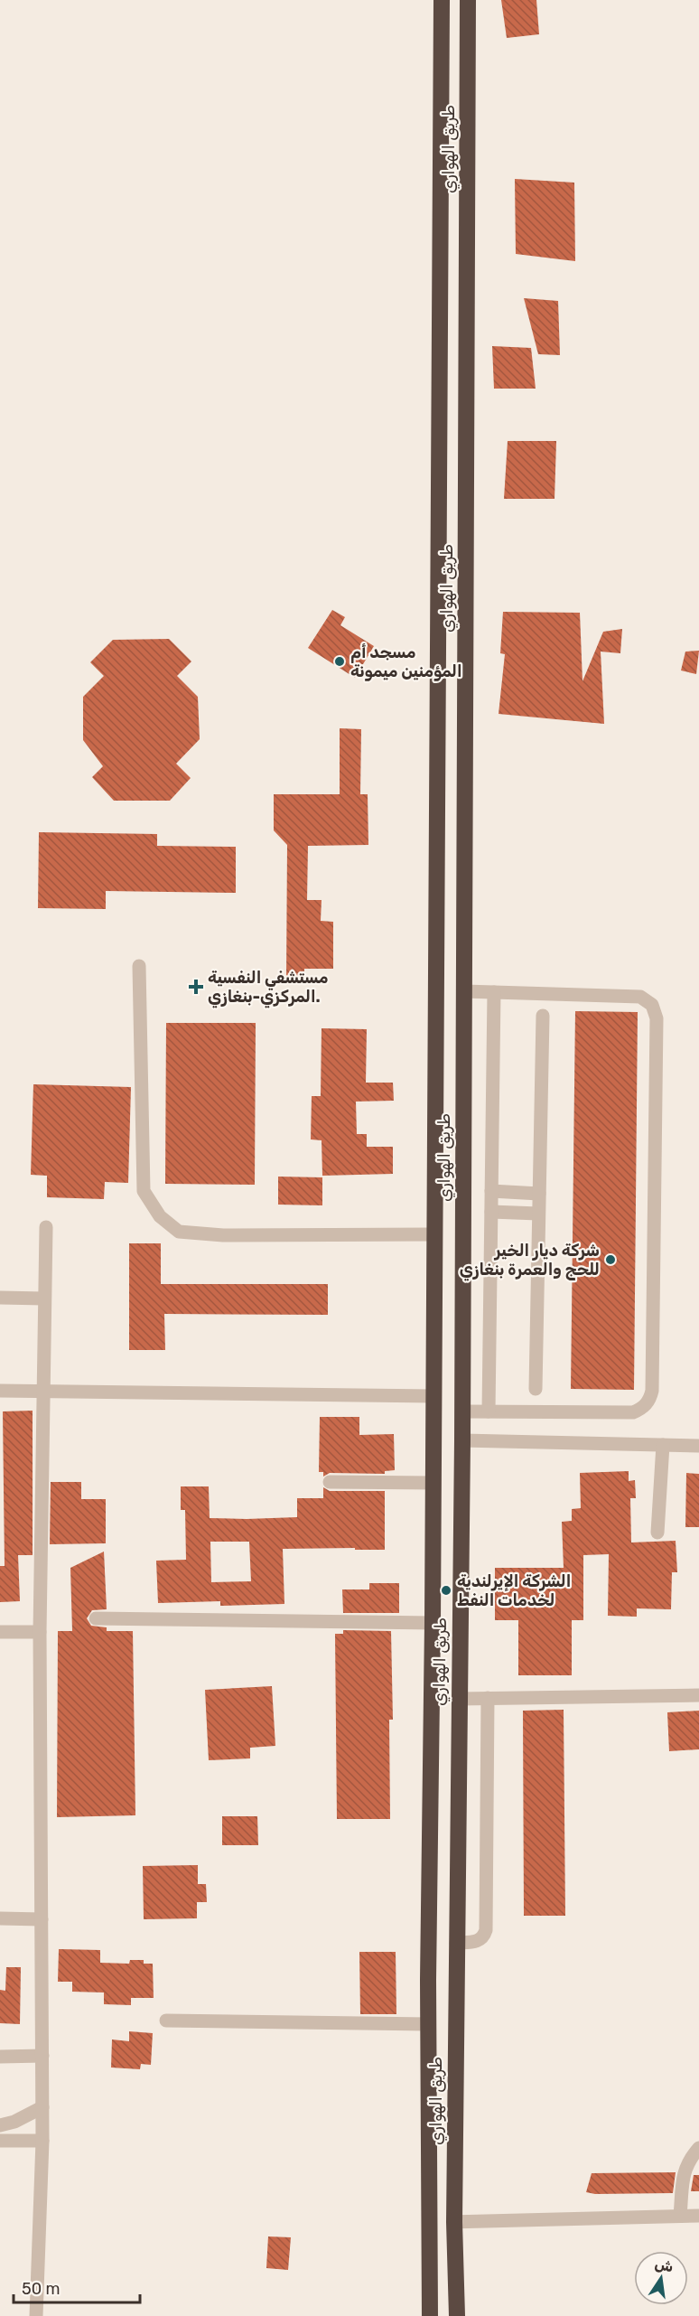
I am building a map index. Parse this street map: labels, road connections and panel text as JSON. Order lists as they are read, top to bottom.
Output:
{
  "streets": {
    "highway": ["طريق الهواري"]
  },
  "places": {
    "other": ["مسجد أم المؤمنين ميمونة", "شركة ديار الخير للحج والعمرة بنغازي", "الشركة الإيرلندية لخدمات النفط"],
    "health": ["مستشفي النفسية المركزي-بنغازي."]
  },
  "scale_bar": "50 m",
  "north": "top"
}
